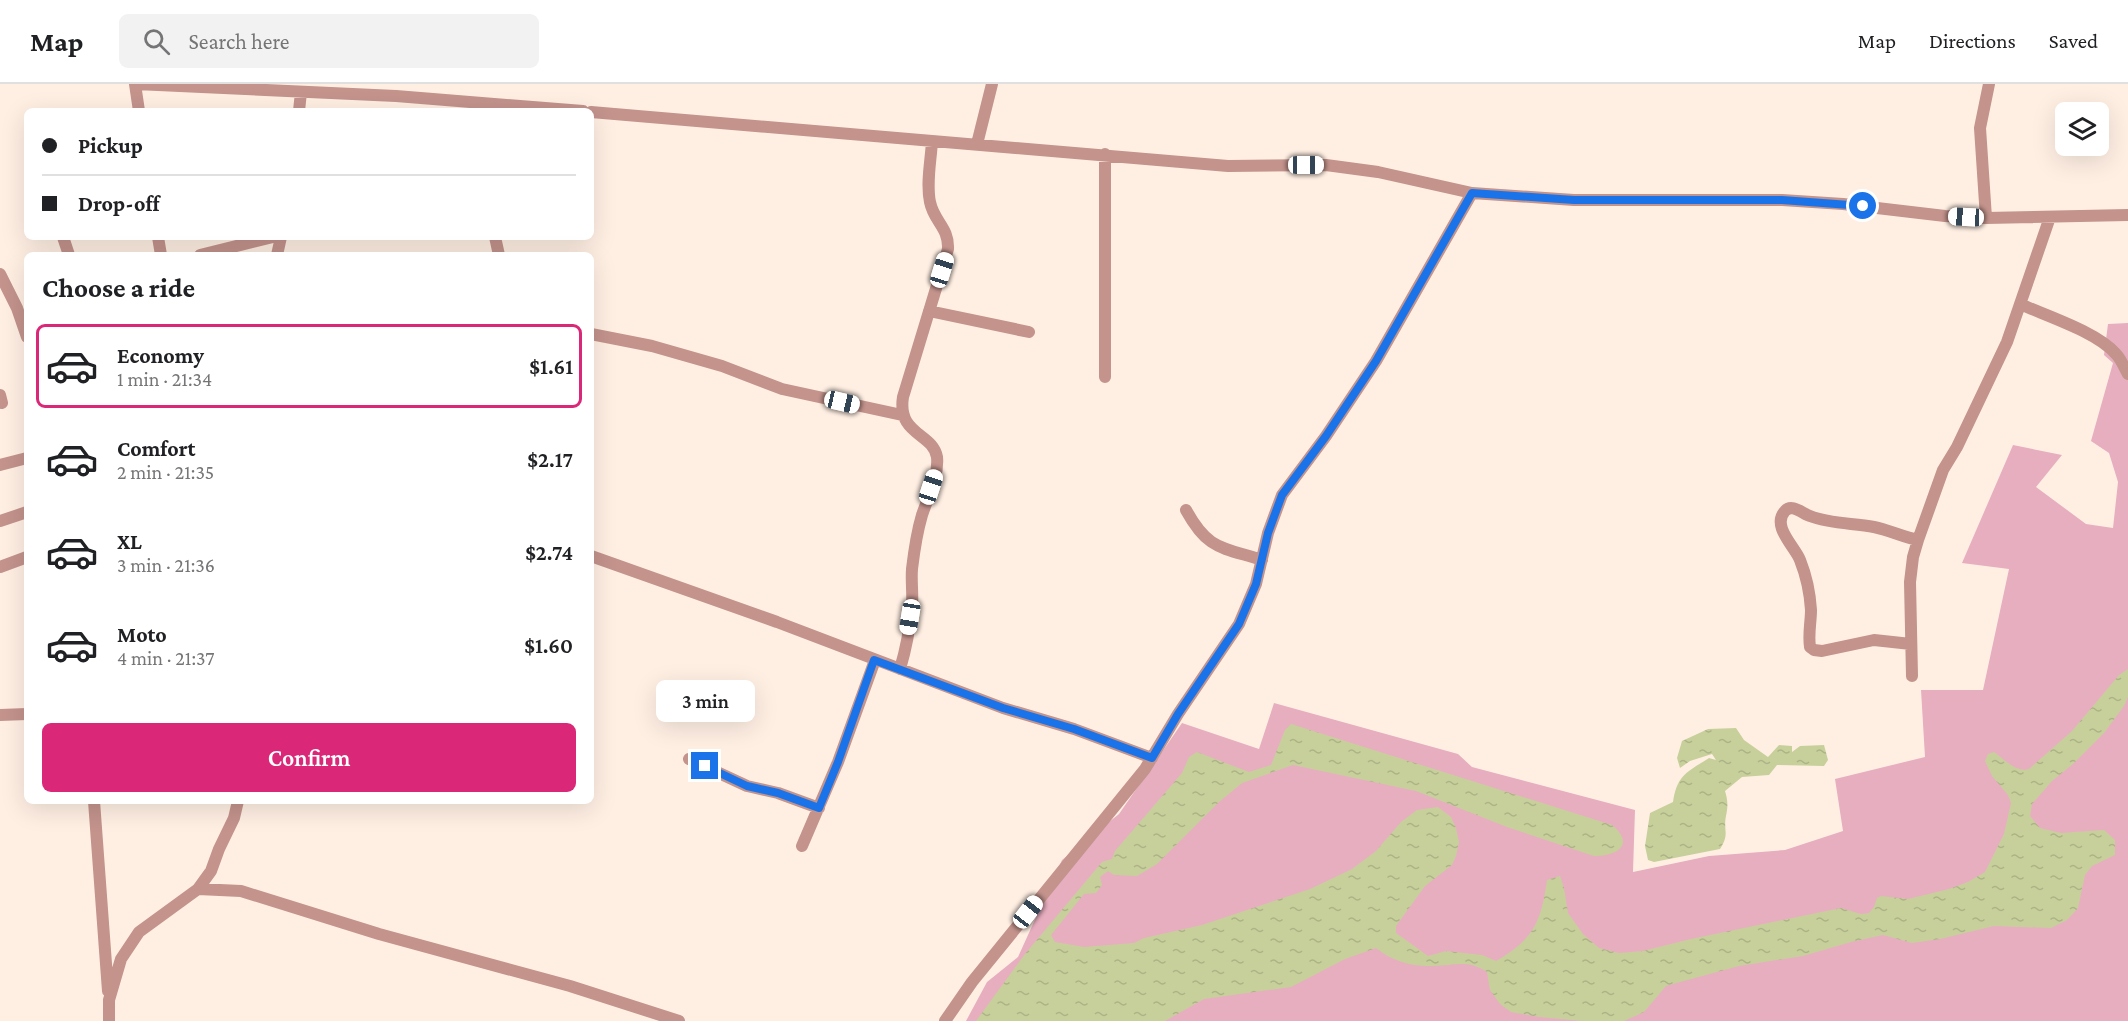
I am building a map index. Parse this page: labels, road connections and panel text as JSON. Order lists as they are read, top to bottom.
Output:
{
  "page": {
    "header": "Map",
    "search": "Search here",
    "nav": ["Map", "Directions", "Saved"],
    "banner": ["Pickup", "Drop-off"],
    "heading": "Choose a ride",
    "list": [
      {
        "name": "Economy",
        "note": "1 min · 21:34",
        "value": "$1.61"
      },
      {
        "name": "Comfort",
        "note": "2 min · 21:35",
        "value": "$2.17"
      },
      {
        "name": "XL",
        "note": "3 min · 21:36",
        "value": "$2.74"
      },
      {
        "name": "Moto",
        "note": "4 min · 21:37",
        "value": "$1.60"
      }
    ],
    "bubble": "3 min",
    "buttons": "Confirm"
  }
}
